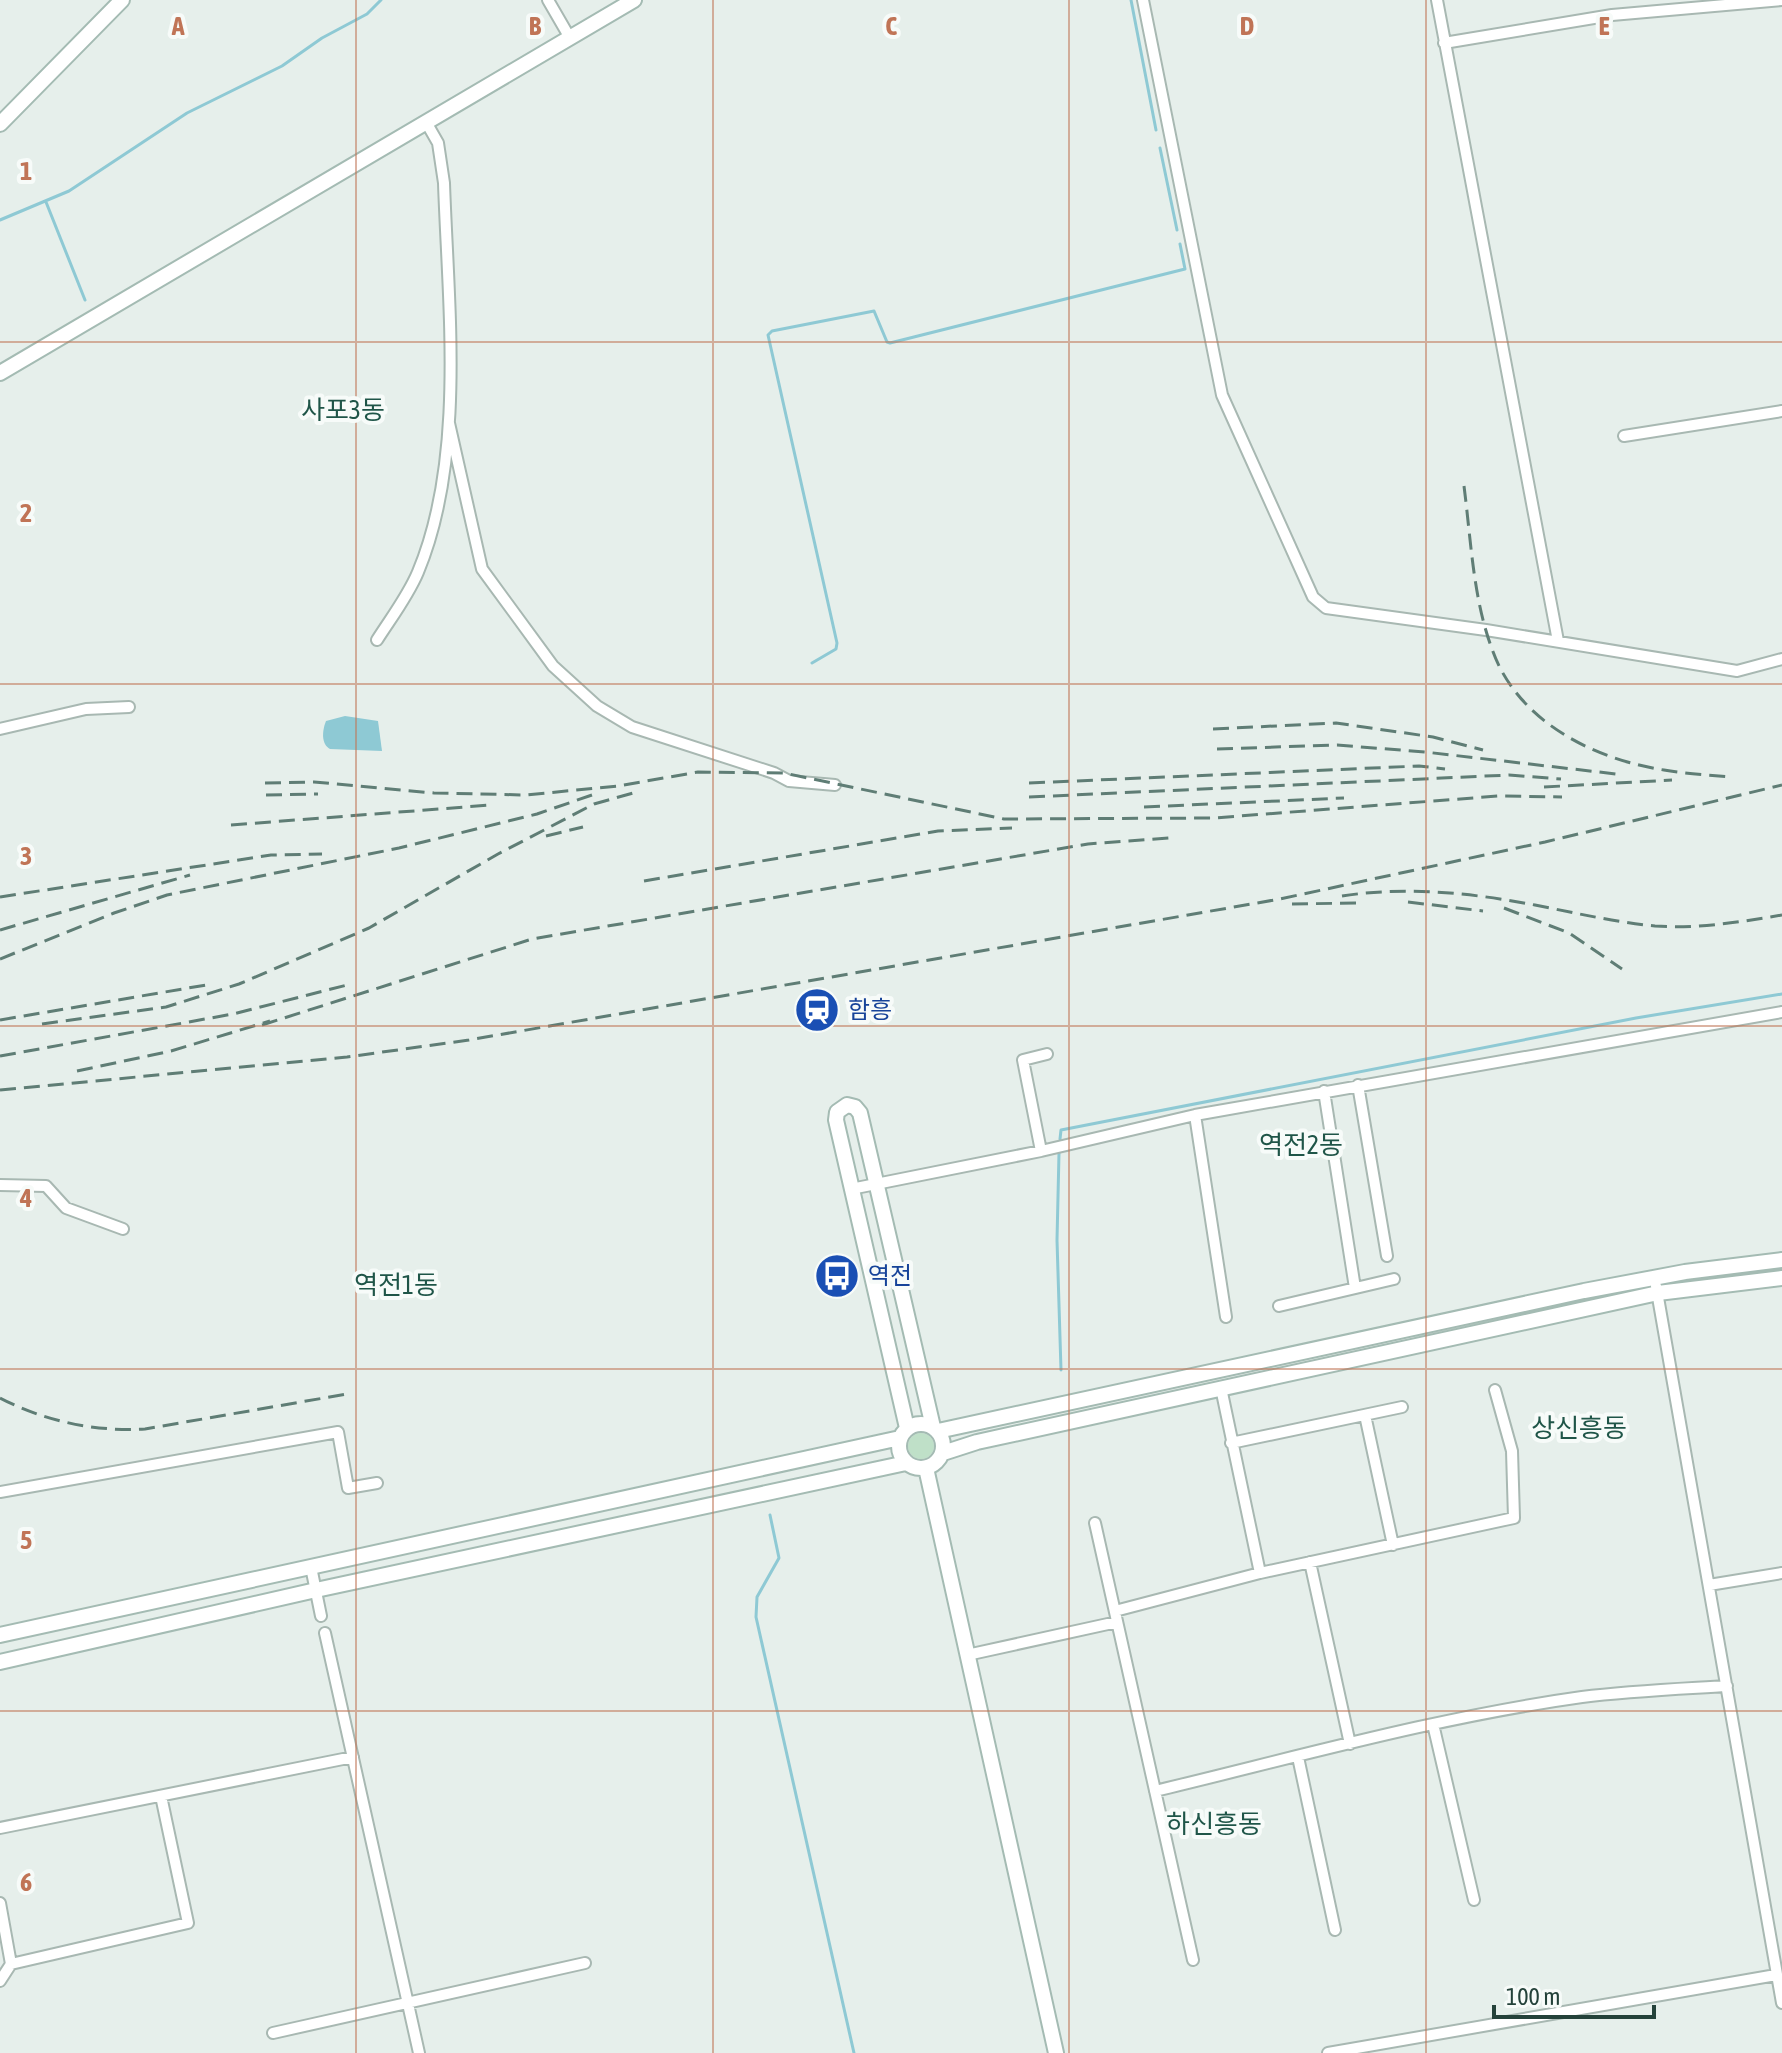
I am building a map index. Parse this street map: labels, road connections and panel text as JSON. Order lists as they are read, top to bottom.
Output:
{
  "districts": [
    "사포3동",
    "역전2동",
    "역전1동",
    "상신흥동",
    "하신흥동"
  ],
  "places": {
    "station": ["함흥"],
    "bus stop": ["역전"]
  },
  "scale_bar": "100 m",
  "grid": {
    "columns": [
      "A",
      "B",
      "C",
      "D",
      "E"
    ],
    "rows": [
      "1",
      "2",
      "3",
      "4",
      "5",
      "6"
    ]
  }
}
